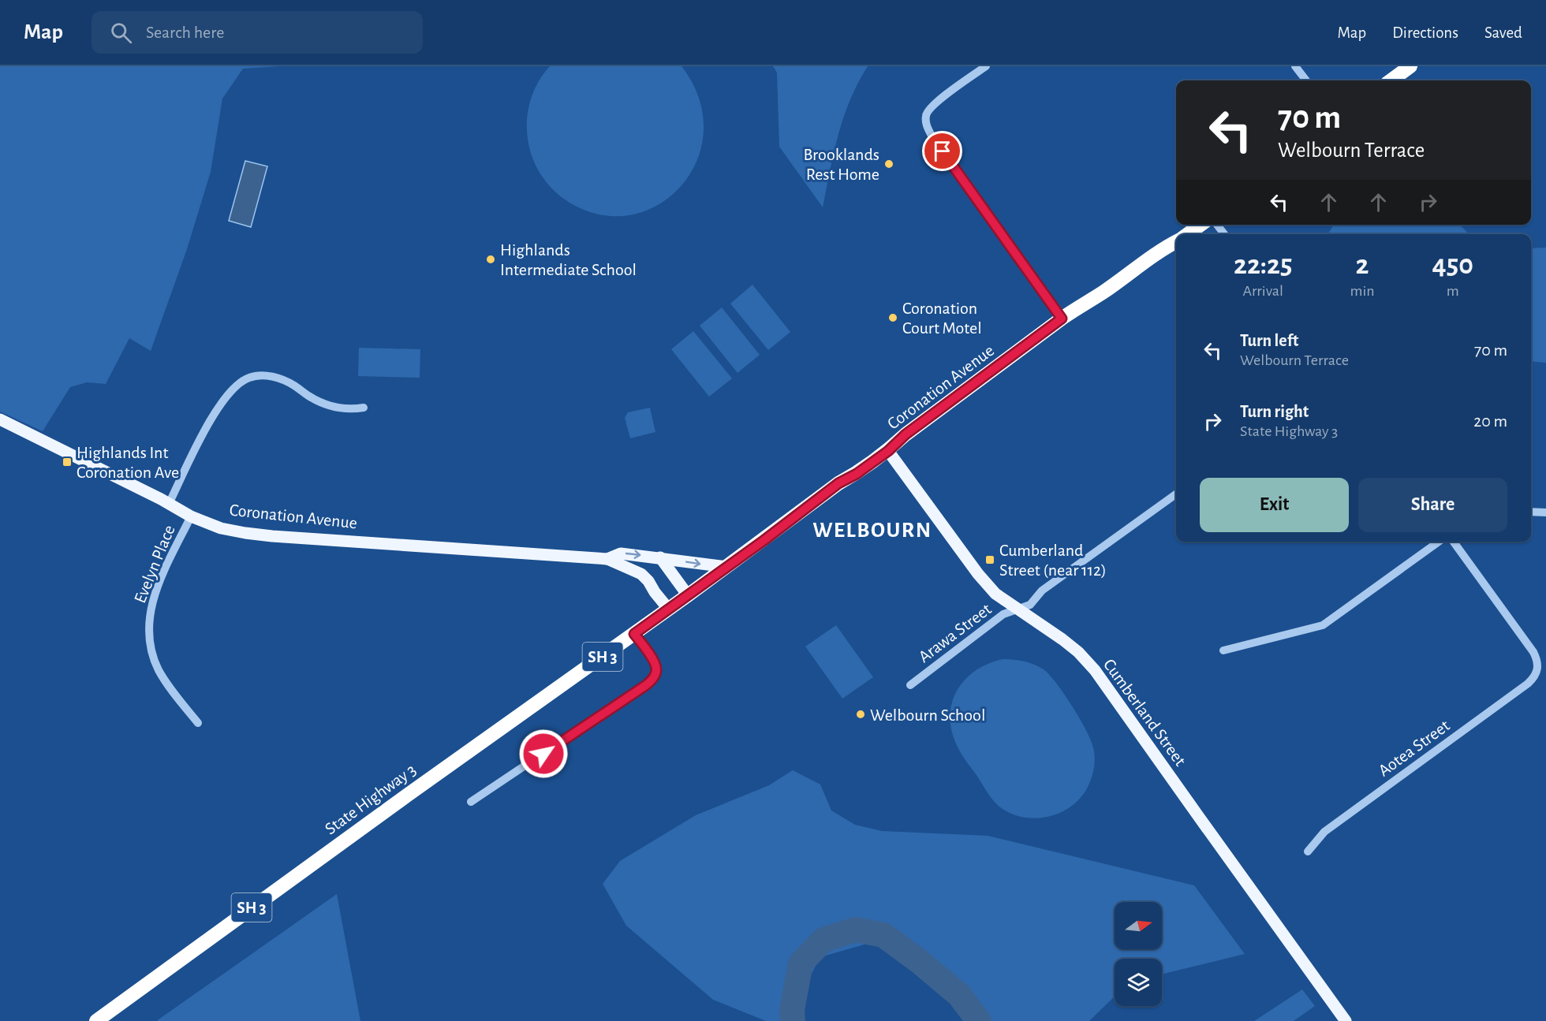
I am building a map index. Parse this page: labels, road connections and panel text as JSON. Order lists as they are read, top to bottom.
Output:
{
  "streets": {
    "highway": ["Coronation Avenue", "SH 3", "State Highway 3"],
    "main road": ["Cumberland Street"],
    "street": ["Evelyn Place", "Arawa Street", "Aotea Street"]
  },
  "crossings": [
    ["Coronation Avenue", "Evelyn Place"],
    ["Coronation Avenue", "Cumberland Street"],
    ["Coronation Avenue", "State Highway 3"],
    ["Arawa Street", "Cumberland Street"]
  ],
  "districts": ["WELBOURN"],
  "places": {
    "other": [
      "Brooklands Rest Home",
      "Highlands Intermediate School",
      "Coronation Court Motel",
      "Welbourn School"
    ],
    "transit": ["Highlands Int Coronation Ave", "Cumberland Street (near 112)"]
  },
  "north": "right",
  "page": {
    "header": "Map",
    "search": "Search here",
    "nav": ["Map", "Directions", "Saved"],
    "turn": ["70 m", "Welbourn Terrace"],
    "eta": [
      "22:25",
      "Arrival",
      "2",
      "min",
      "450",
      "m"
    ],
    "list": [
      {
        "name": "Turn left",
        "note": "Welbourn Terrace",
        "value": "70 m"
      },
      {
        "name": "Turn right",
        "note": "State Highway 3",
        "value": "20 m"
      }
    ],
    "buttons": ["Exit", "Share"]
  }
}
